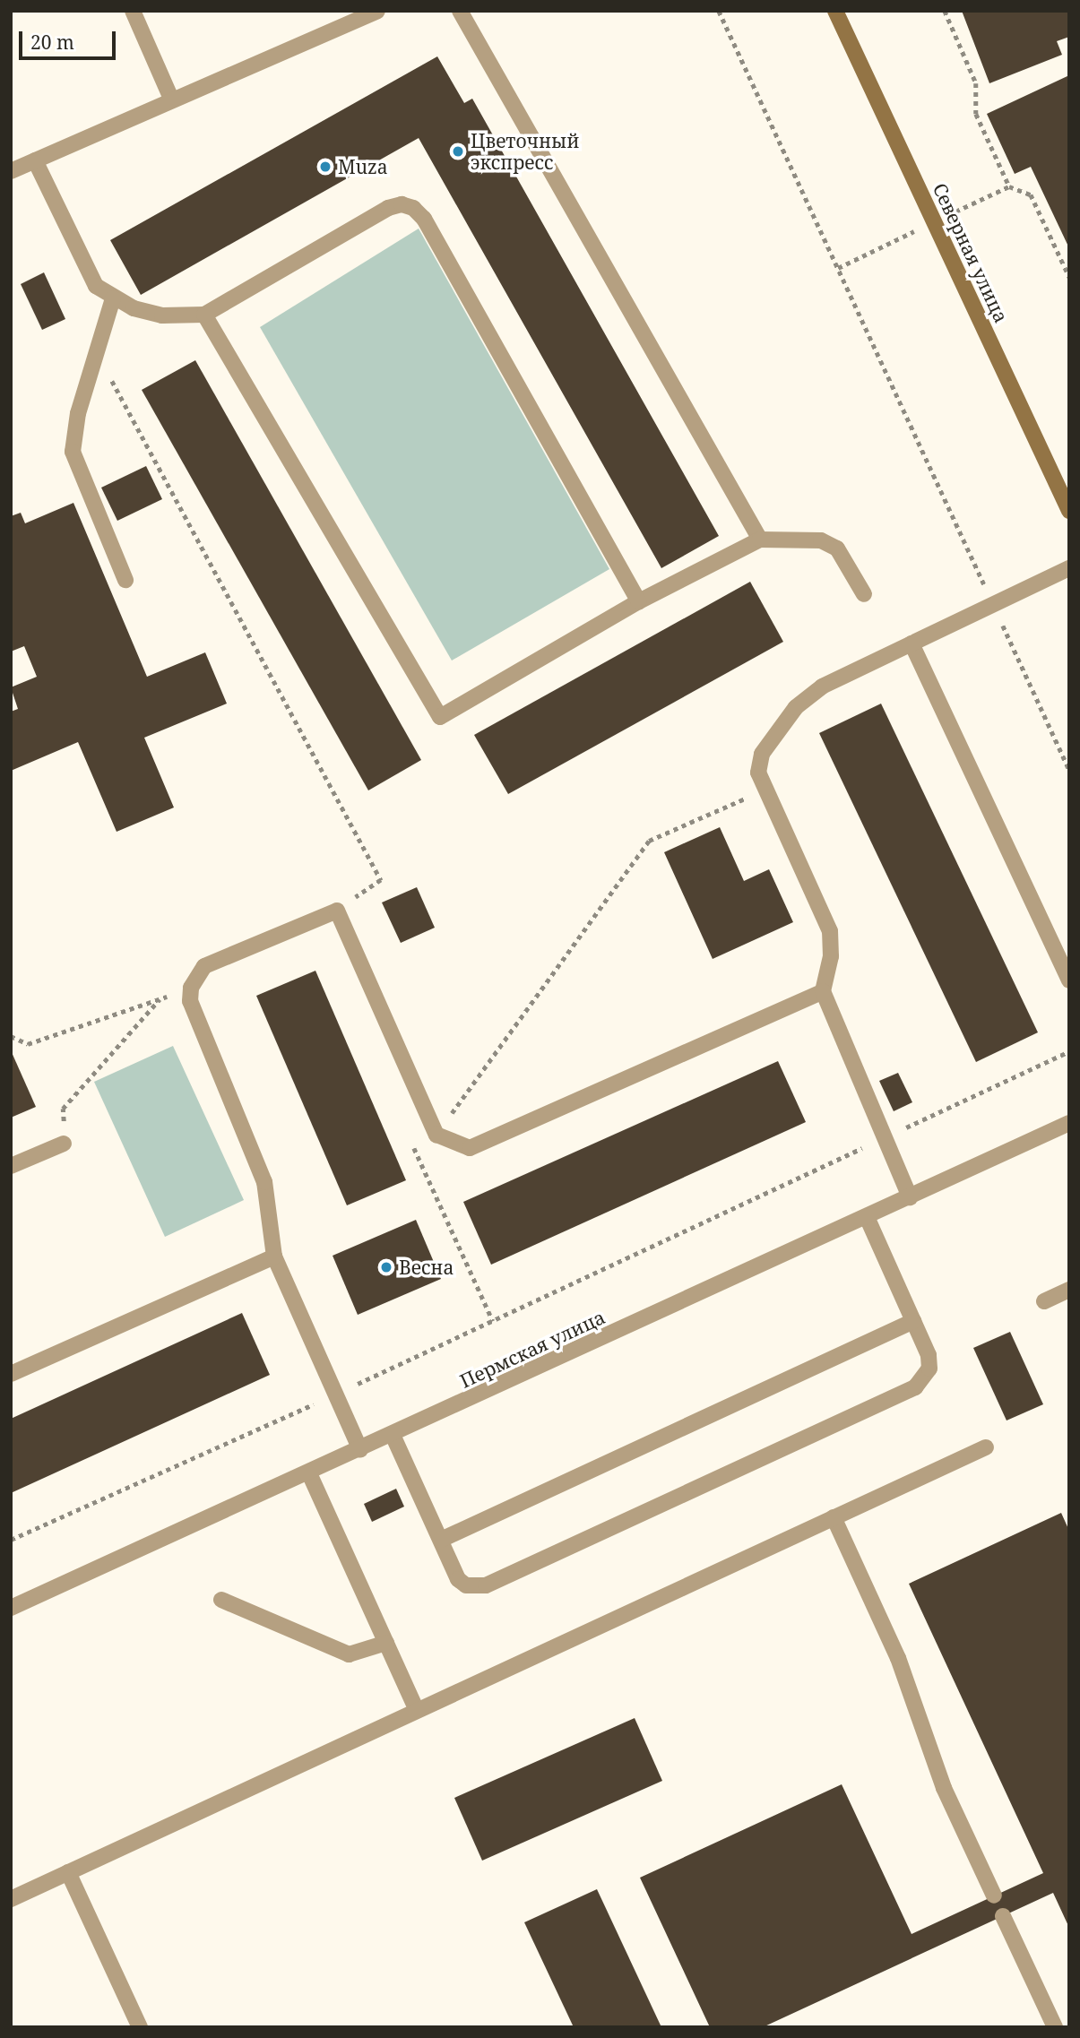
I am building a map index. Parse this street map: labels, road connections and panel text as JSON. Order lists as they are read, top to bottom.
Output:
{
  "streets": {
    "main road": ["Северная улица"],
    "street": ["Пермская улица"]
  },
  "places": ["Цветочный экспресс", "Muza", "Весна"],
  "scale_bar": "20 m"
}
